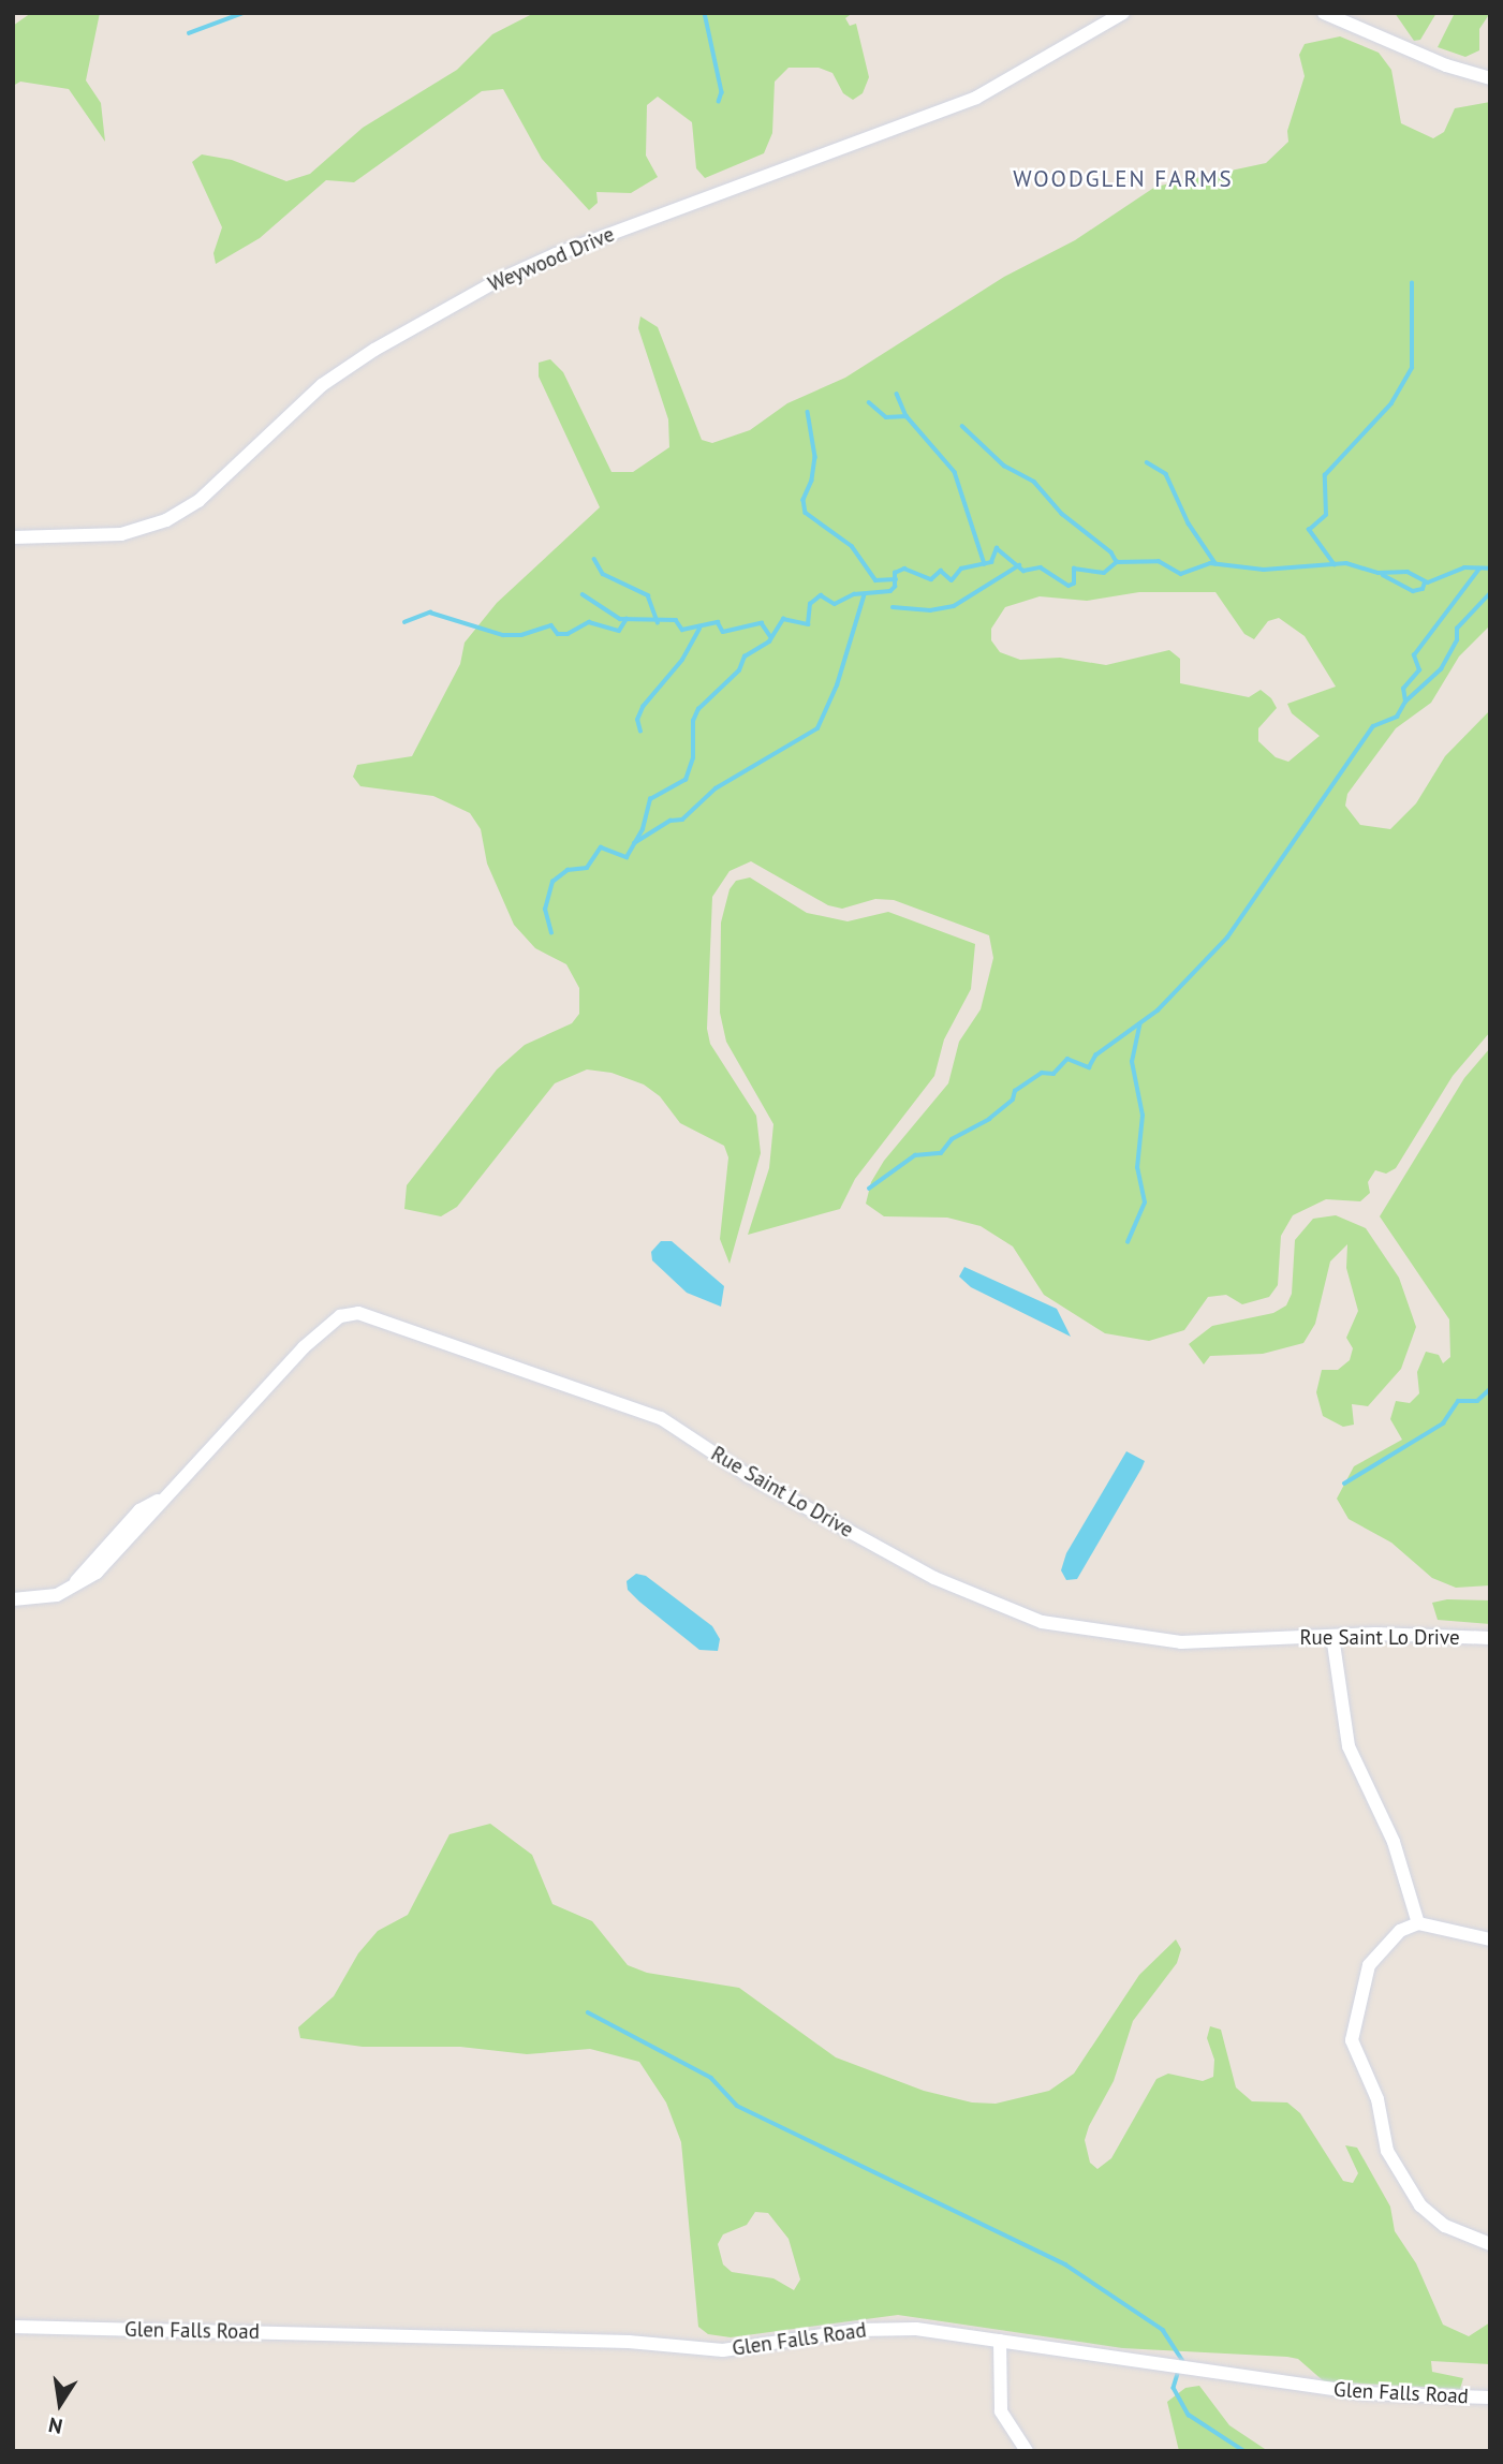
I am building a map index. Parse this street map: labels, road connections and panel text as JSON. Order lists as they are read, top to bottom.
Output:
{
  "streets": {
    "street": ["Weywood Drive", "Rue Saint Lo Drive", "Glen Falls Road"]
  },
  "districts": ["WOODGLEN FARMS"],
  "north": "bottom"
}
